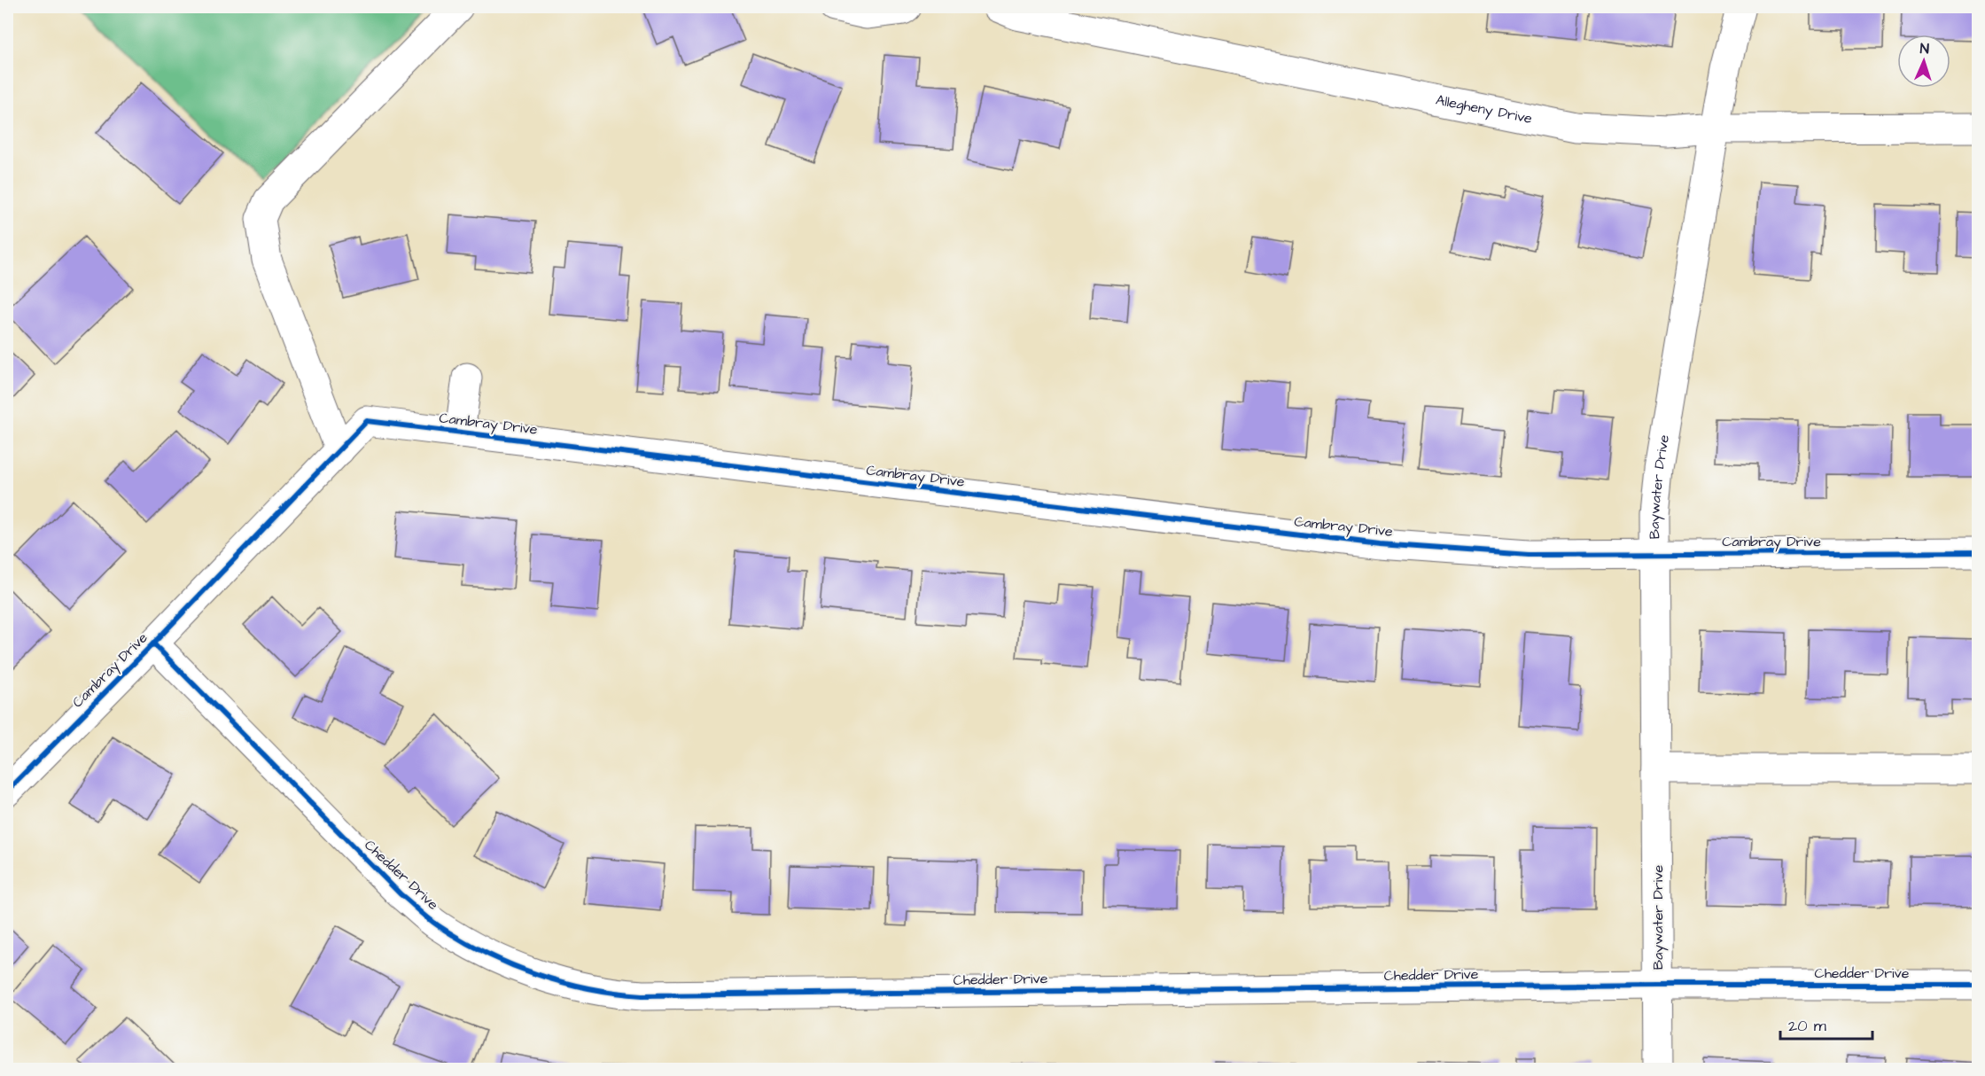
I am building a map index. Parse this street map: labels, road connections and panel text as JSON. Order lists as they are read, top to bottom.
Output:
{
  "streets": {
    "street": [
      "Allegheny Drive",
      "Cambray Drive",
      "Baywater Drive",
      "Chedder Drive"
    ]
  },
  "crossings": [
    ["Allegheny Drive", "Baywater Drive"],
    ["Cambray Drive", "Baywater Drive"],
    ["Cambray Drive", "Chedder Drive"],
    ["Baywater Drive", "Chedder Drive"]
  ],
  "scale_bar": "20 m",
  "north": "top"
}
